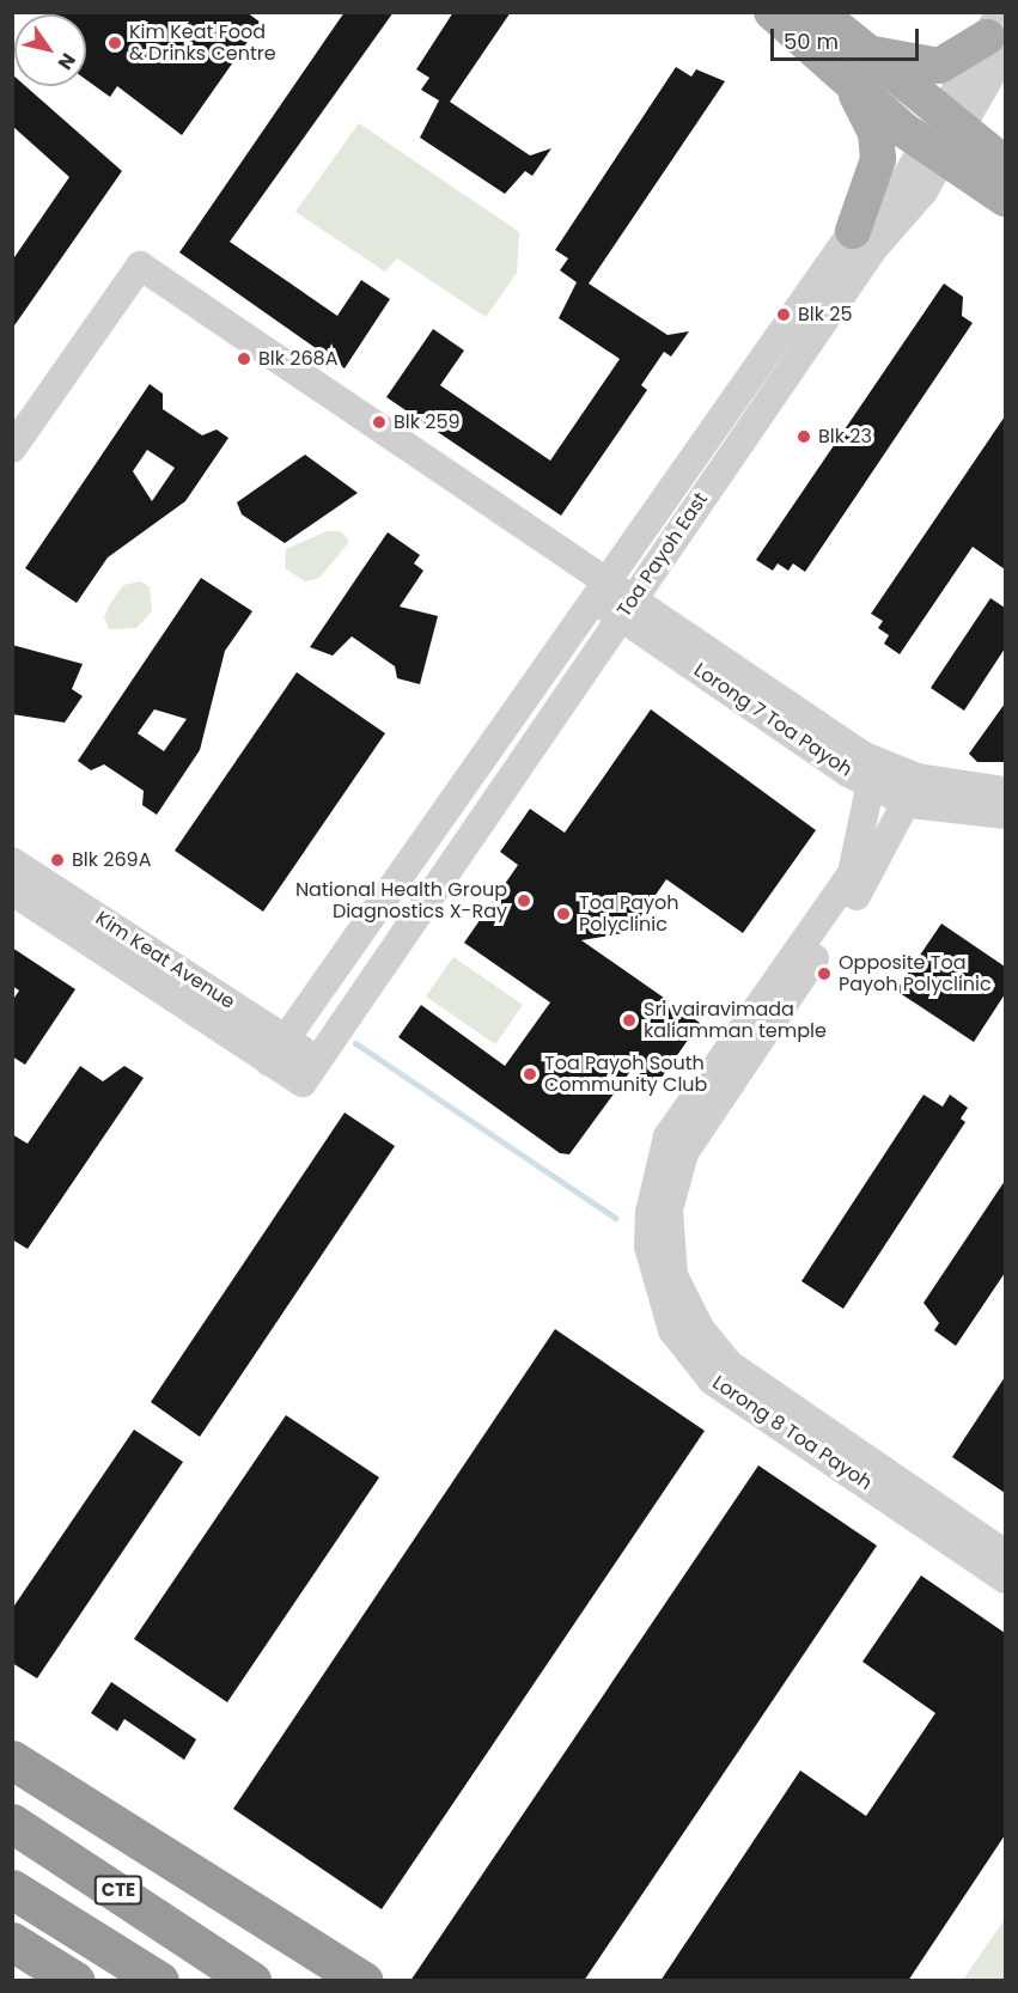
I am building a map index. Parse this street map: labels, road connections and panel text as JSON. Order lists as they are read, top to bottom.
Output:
{
  "streets": {
    "highway": ["CTE"],
    "street": [
      "Toa Payoh East",
      "Lorong 7 Toa Payoh",
      "Kim Keat Avenue",
      "Lorong 8 Toa Payoh"
    ]
  },
  "crossings": [
    ["Toa Payoh East", "Lorong 7 Toa Payoh"],
    ["Toa Payoh East", "Kim Keat Avenue"],
    ["Lorong 7 Toa Payoh", "Lorong 8 Toa Payoh"]
  ],
  "places": [
    "Kim Keat Food & Drinks Centre",
    "Blk 25",
    "Blk 268A",
    "Blk 259",
    "Blk 23",
    "Blk 269A",
    "National Health Group Diagnostics X-Ray",
    "Toa Payoh Polyclinic",
    "Opposite Toa Payoh Polyclinic",
    "Sri vairavimada kaliamman temple",
    "Toa Payoh South Community Club"
  ],
  "scale_bar": "50 m",
  "north": "bottom right"
}
